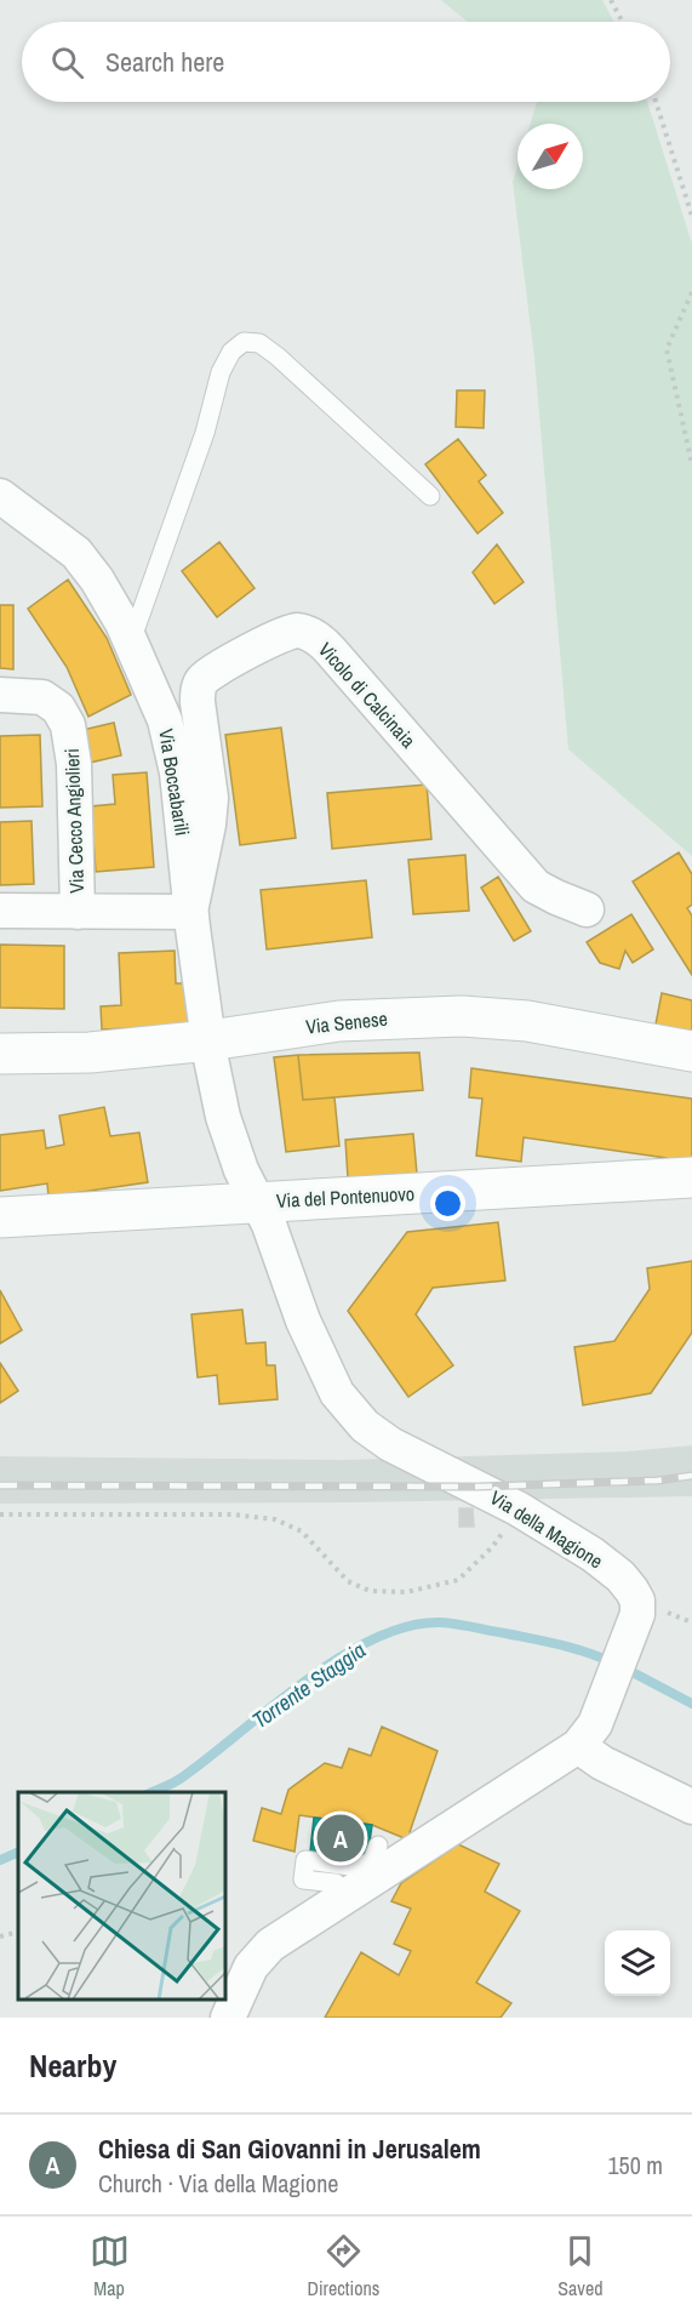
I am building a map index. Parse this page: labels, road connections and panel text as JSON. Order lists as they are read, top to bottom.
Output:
{
  "streets": {
    "main road": ["Via Senese", "Via del Pontenuovo"],
    "street": [
      "Vicolo di Calcinaia",
      "Via Boccabarili",
      "Via Cecco Angiolieri",
      "Via della Magione"
    ]
  },
  "crossings": [
    ["Vicolo di Calcinaia", "Via Boccabarili"],
    ["Via Boccabarili", "Via Senese"],
    ["Via Boccabarili", "Via della Magione"],
    ["Via Senese", "Via della Magione"],
    ["Via del Pontenuovo", "Via della Magione"]
  ],
  "water": ["Torrente Staggia"],
  "north": "top right",
  "page": {
    "search": "Search here",
    "pins": "A",
    "heading": "Nearby",
    "list": [
      {
        "mark": "A",
        "name": "Chiesa di San Giovanni in Jerusalem",
        "note": "Church · Via della Magione",
        "value": "150 m"
      }
    ],
    "nav": ["Map", "Directions", "Saved"]
  }
}
